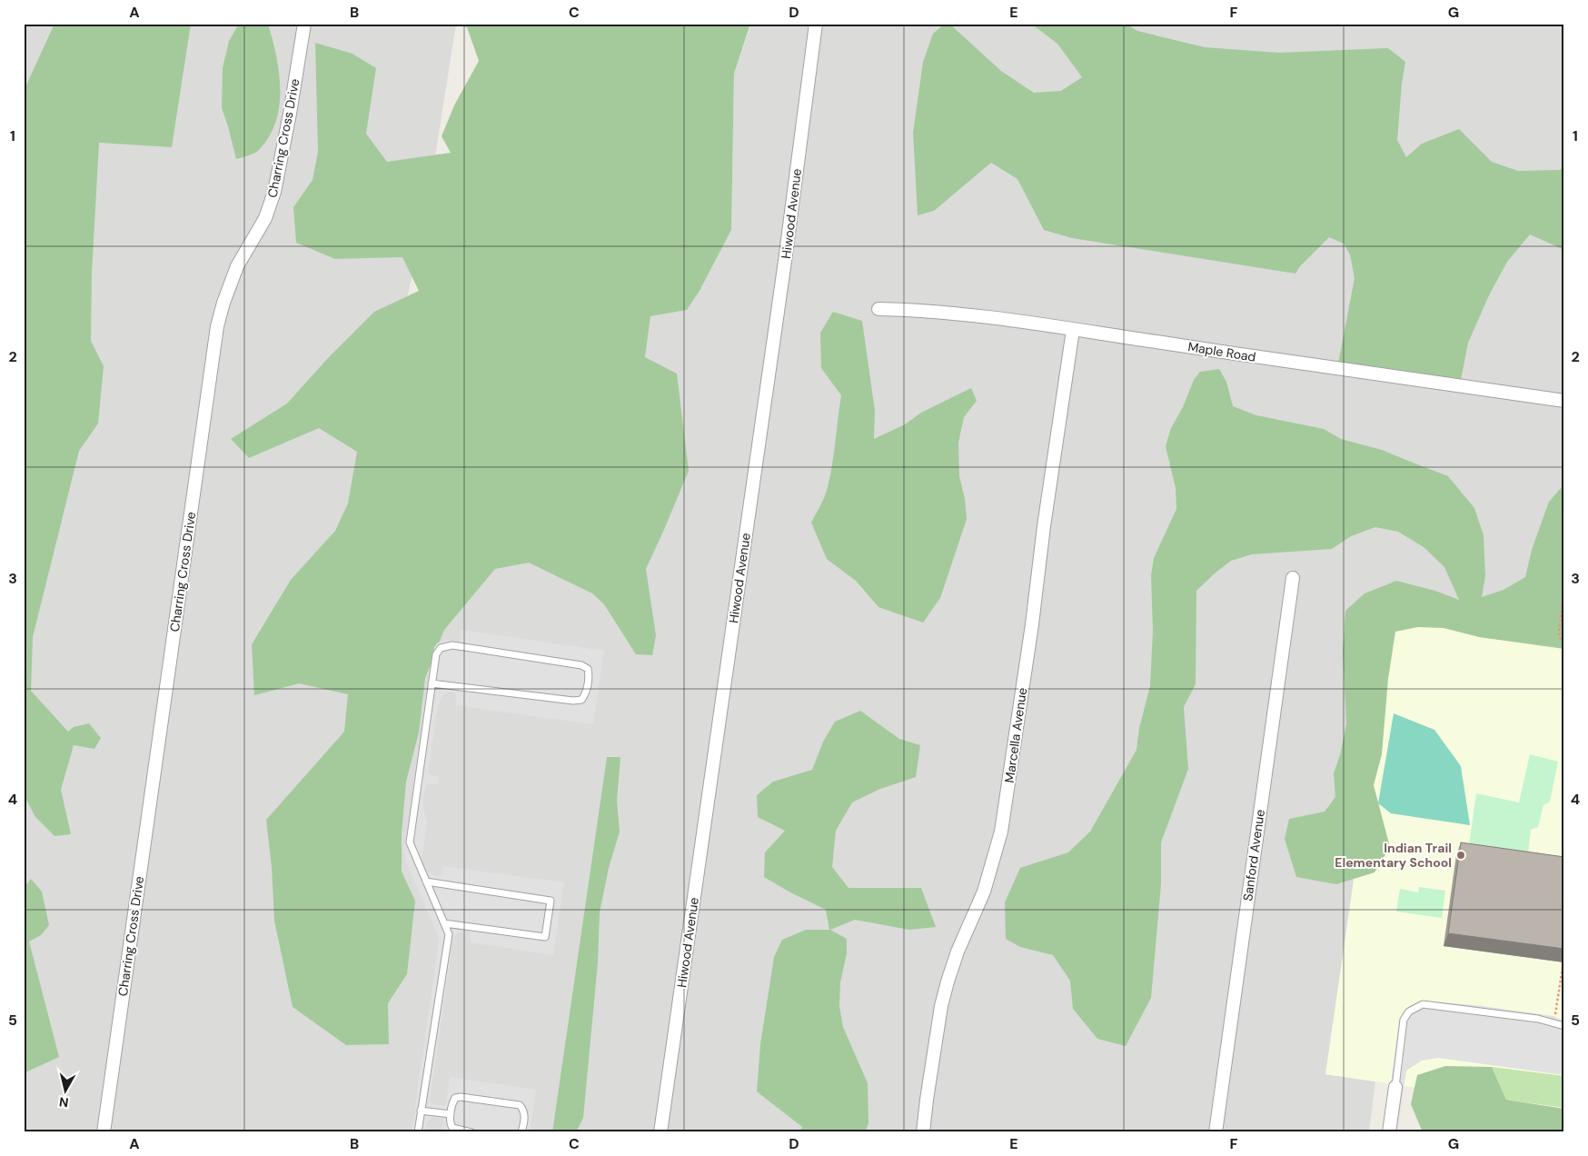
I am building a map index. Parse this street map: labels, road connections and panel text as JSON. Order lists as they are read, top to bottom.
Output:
{
  "streets": {
    "street": [
      "Charring Cross Drive",
      "Hiwood Avenue",
      "Maple Road",
      "Marcella Avenue",
      "Sanford Avenue"
    ]
  },
  "crossings": [
    ["Maple Road", "Marcella Avenue"]
  ],
  "places": ["Indian Trail Elementary School"],
  "north": "bottom",
  "grid": {
    "columns": [
      "A",
      "B",
      "C",
      "D",
      "E",
      "F",
      "G"
    ],
    "rows": [
      "1",
      "2",
      "3",
      "4",
      "5"
    ]
  }
}
